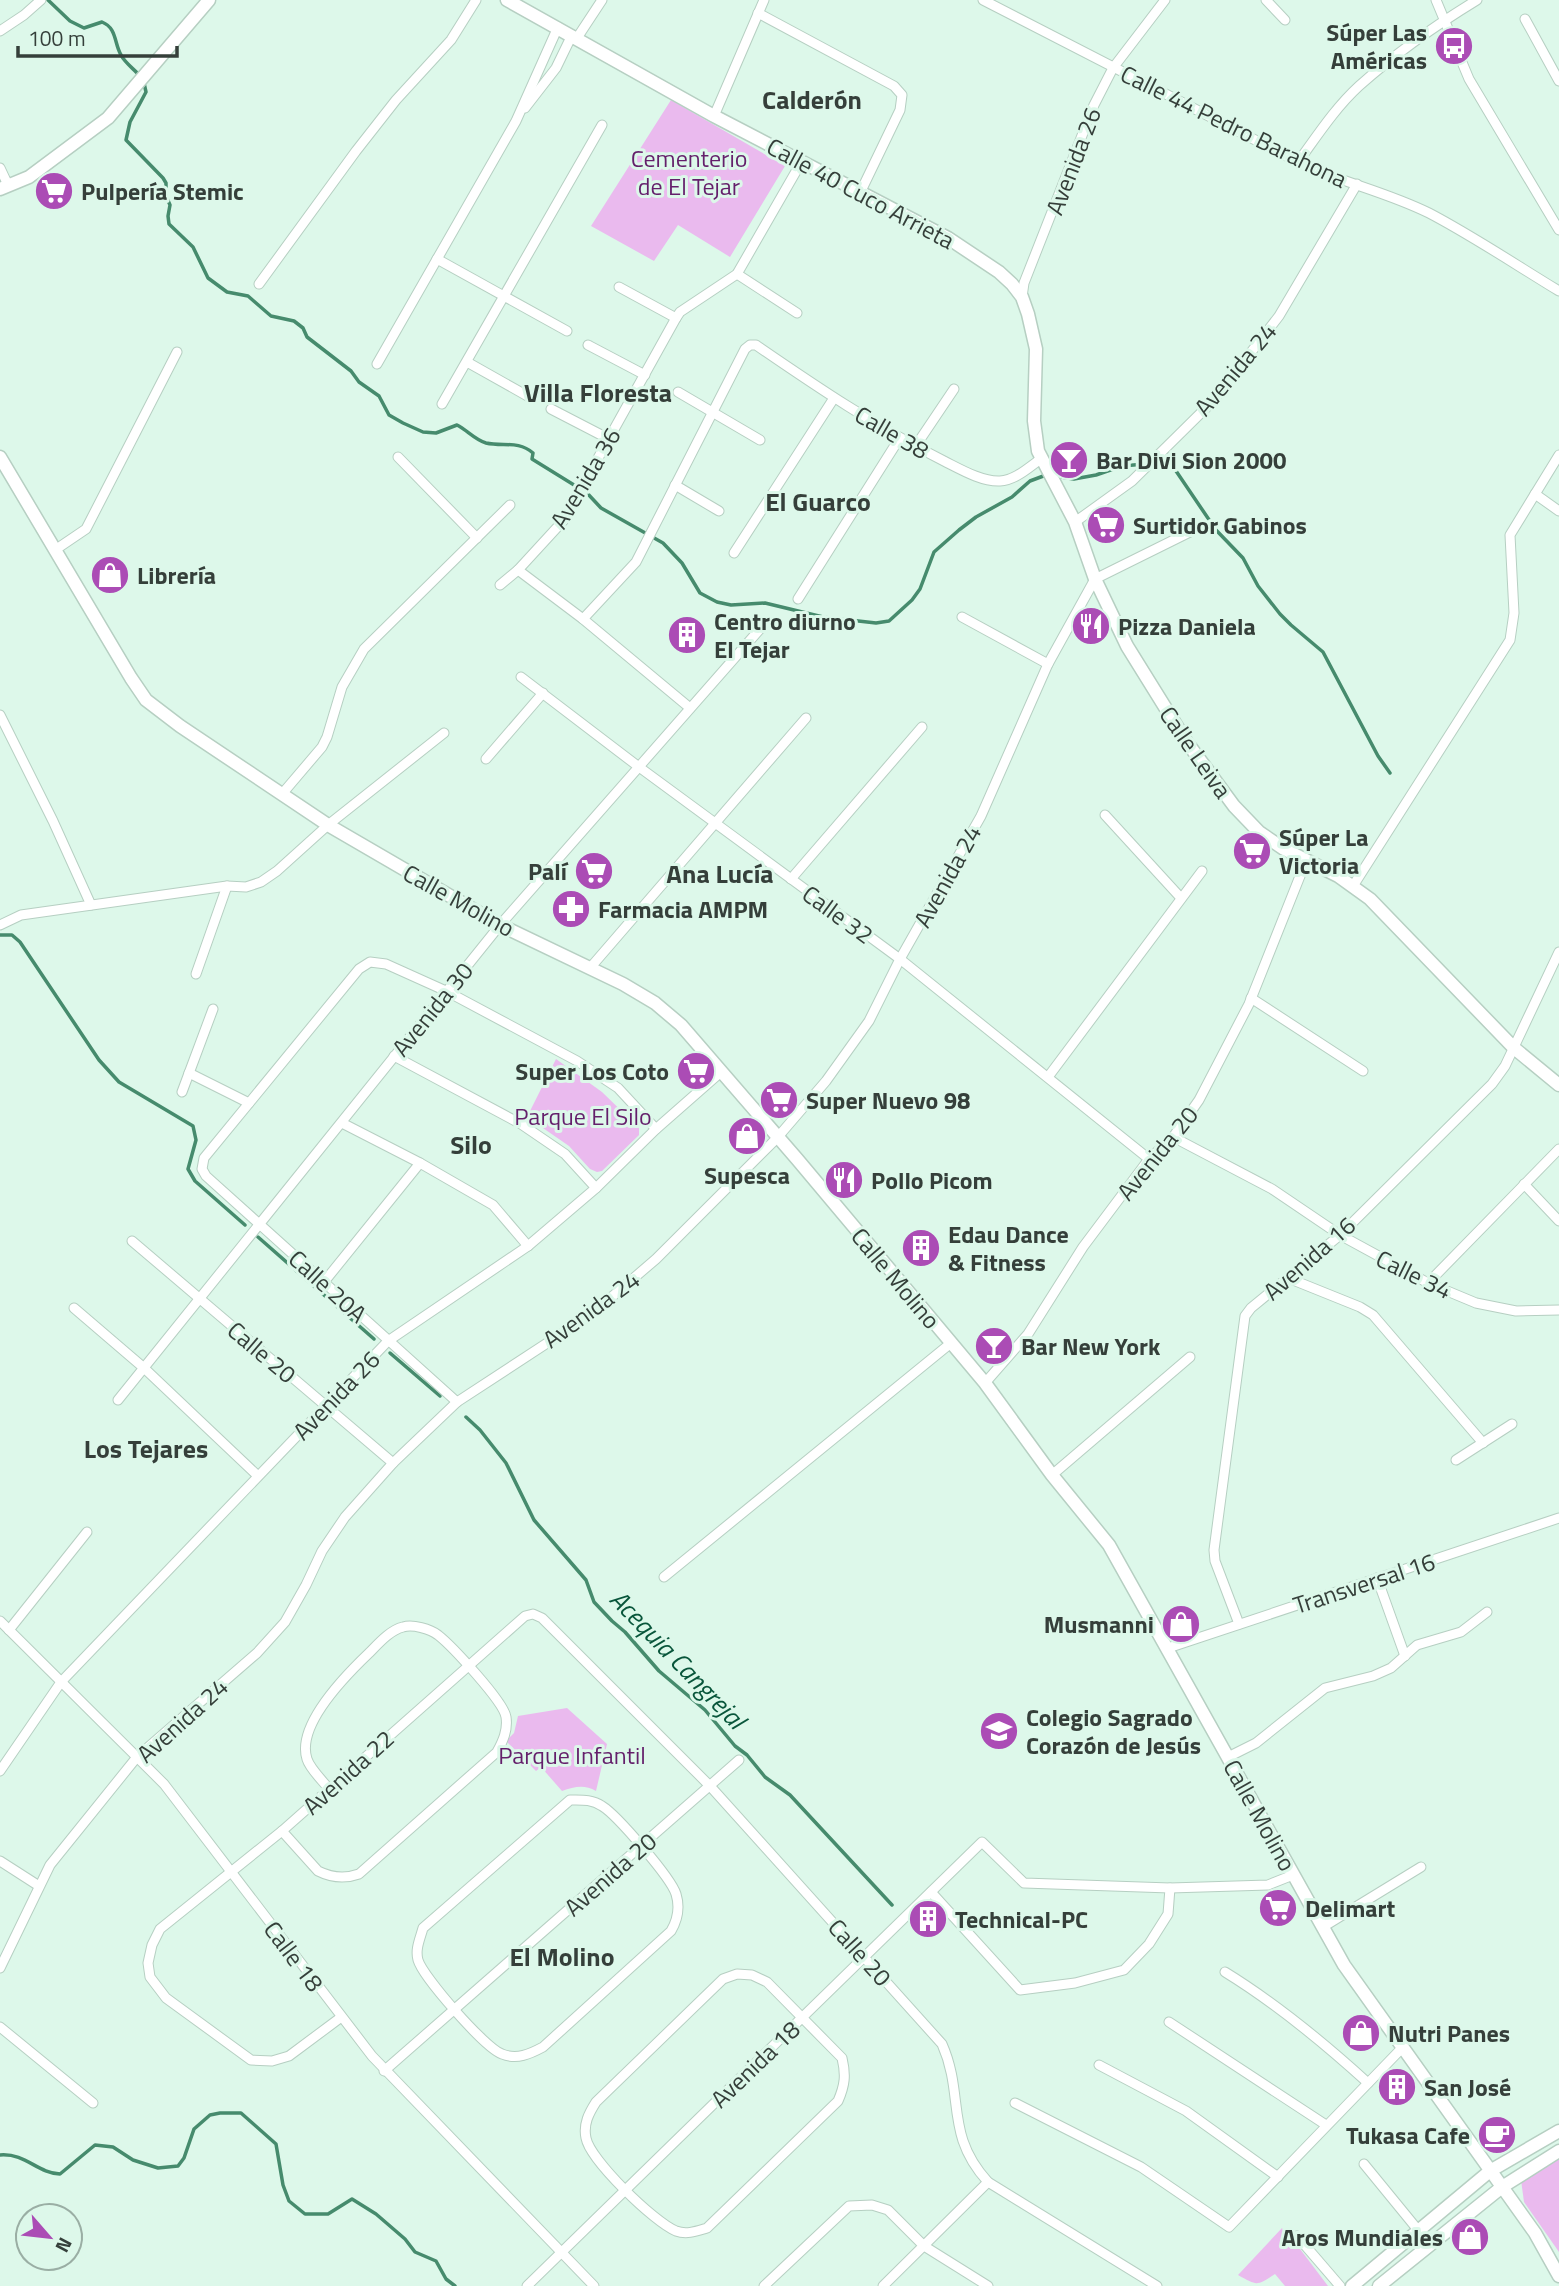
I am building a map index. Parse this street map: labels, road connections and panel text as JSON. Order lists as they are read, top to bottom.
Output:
{
  "streets": {
    "main road": ["Calle 40 Cuco Arrieta", "Calle Leiva", "Calle Molino"],
    "street": [
      "Calle 44 Pedro Barahona",
      "Avenida 26",
      "Avenida 24",
      "Calle 38",
      "Avenida 36",
      "Calle 32",
      "Avenida 30",
      "Avenida 20",
      "Avenida 16",
      "Calle 34",
      "Calle 20A",
      "Calle 20",
      "Transversal 16",
      "Avenida 22",
      "Calle 18",
      "Avenida 18"
    ]
  },
  "crossings": [
    ["Calle 44 Pedro Barahona", "Avenida 26"],
    ["Calle 44 Pedro Barahona", "Avenida 24"],
    ["Avenida 26", "Calle 40 Cuco Arrieta"],
    ["Avenida 26", "Calle Leiva"],
    ["Avenida 26", "Calle Molino"],
    ["Avenida 26", "Calle 20A"],
    ["Avenida 26", "Calle 20"],
    ["Avenida 26", "Calle 18"],
    ["Calle 40 Cuco Arrieta", "Avenida 36"],
    ["Calle 40 Cuco Arrieta", "Calle Leiva"],
    ["Avenida 24", "Calle Leiva"],
    ["Avenida 24", "Calle Molino"],
    ["Avenida 24", "Calle 32"],
    ["Avenida 24", "Calle 20A"],
    ["Avenida 24", "Calle 20"],
    ["Avenida 24", "Calle 18"],
    ["Calle 38", "Calle Leiva"],
    ["Avenida 36", "Calle Molino"],
    ["Calle Leiva", "Avenida 20"],
    ["Calle Leiva", "Avenida 16"],
    ["Calle Molino", "Avenida 30"],
    ["Calle Molino", "Avenida 20"],
    ["Calle Molino", "Transversal 16"],
    ["Calle 32", "Avenida 30"],
    ["Calle 32", "Avenida 20"],
    ["Avenida 30", "Calle 20A"],
    ["Avenida 30", "Calle 20"],
    ["Avenida 20", "Calle 34"],
    ["Avenida 20", "Calle 20"],
    ["Avenida 20", "Calle 18"],
    ["Avenida 16", "Calle 34"],
    ["Avenida 16", "Transversal 16"],
    ["Calle 20", "Avenida 22"],
    ["Calle 20", "Avenida 18"],
    ["Avenida 22", "Calle 18"],
    ["Calle 18", "Avenida 18"]
  ],
  "districts": [
    "Calderón",
    "Villa Floresta",
    "El Guarco",
    "Ana Lucía",
    "Silo",
    "Los Tejares",
    "El Molino"
  ],
  "water": ["Acequia Cangrejal"],
  "parks": ["Cementerio de El Tejar", "Parque El Silo", "Parque Infantil"],
  "places": {
    "bus stop": ["Súper Las Américas"],
    "supermarket": [
      "Pulpería Stemic",
      "Surtidor Gabinos",
      "Súper La Victoria",
      "Palí",
      "Super Los Coto",
      "Super Nuevo 98",
      "Delimart"
    ],
    "bar": ["Bar Divi Sion 2000", "Bar New York"],
    "shop": [
      "Librería",
      "Supesca",
      "Musmanni",
      "Nutri Panes",
      "Aros Mundiales"
    ],
    "restaurant": ["Pizza Daniela", "Pollo Picom"],
    "building": [
      "Centro diurno El Tejar",
      "Edau Dance & Fitness",
      "Technical-PC",
      "San José"
    ],
    "pharmacy": ["Farmacia AMPM"],
    "school or university": ["Colegio Sagrado Corazón de Jesús"],
    "cafe": ["Tukasa Cafe"]
  },
  "scale_bar": "100 m",
  "north": "bottom right"
}
